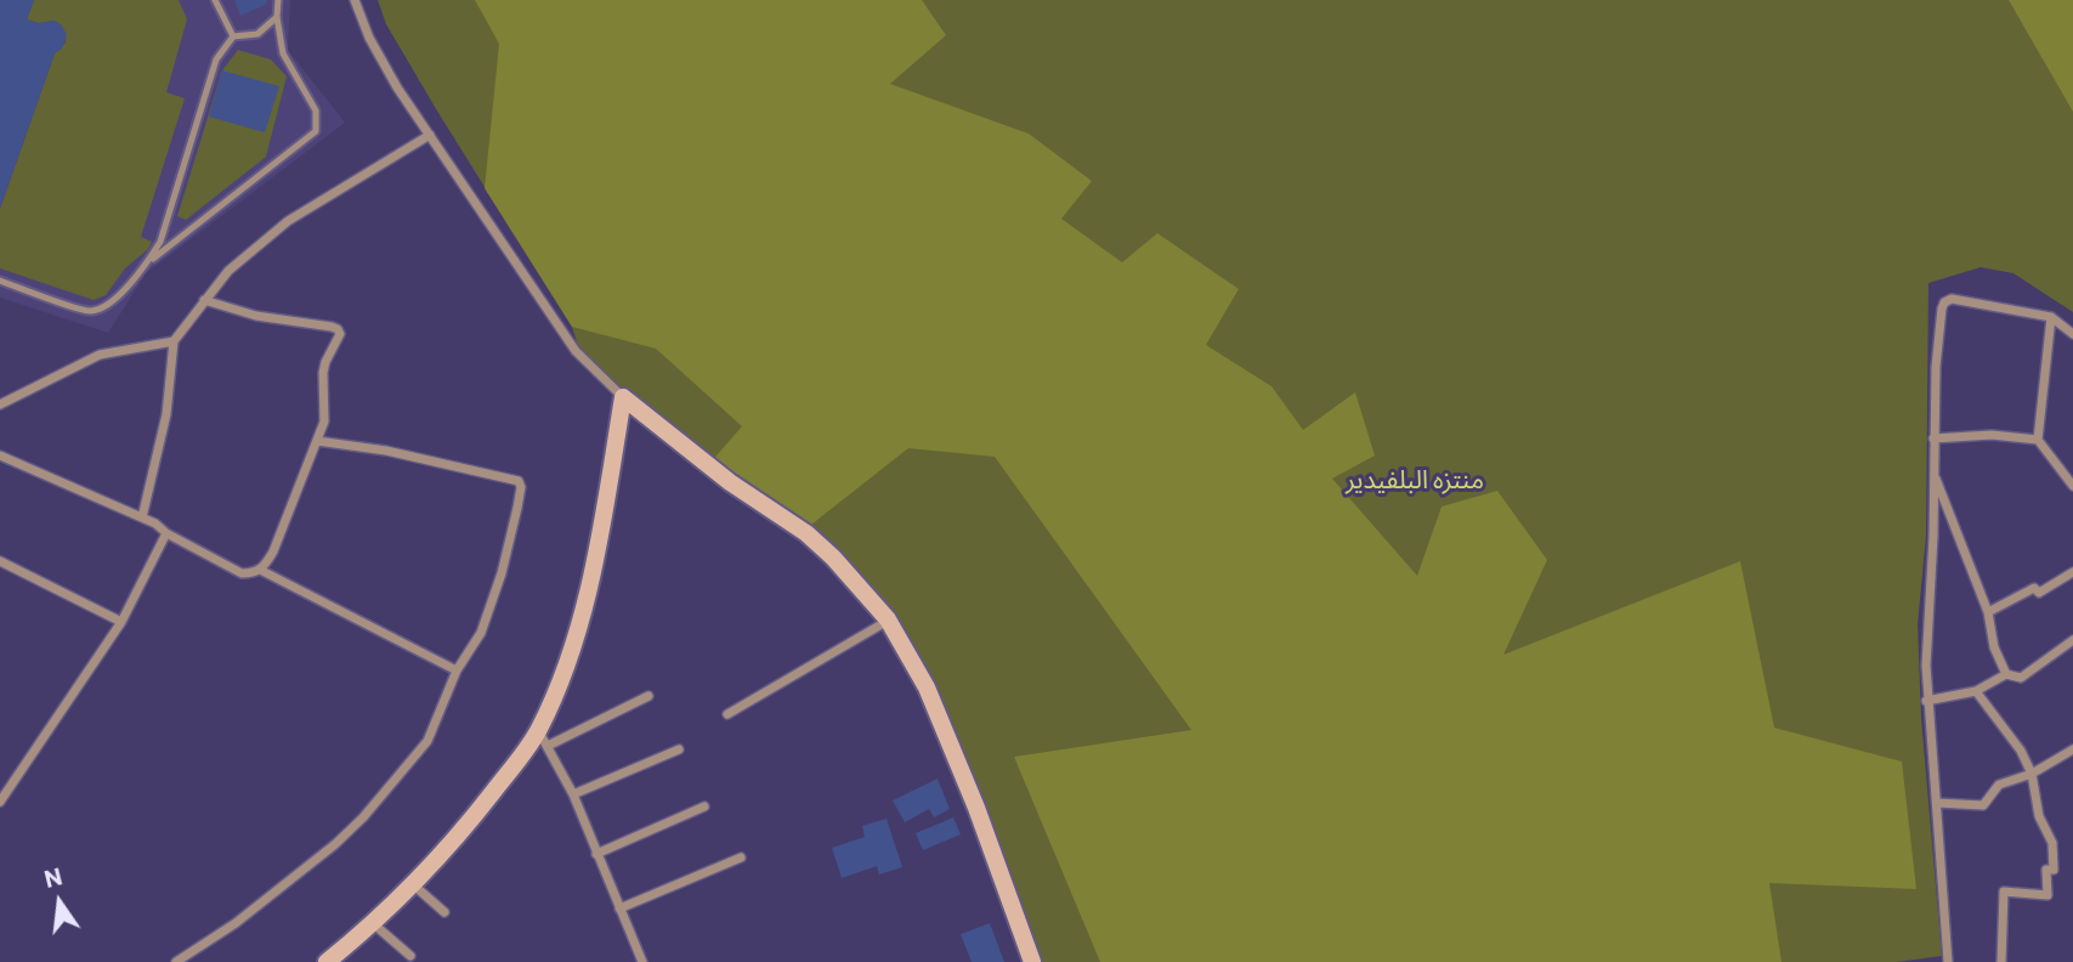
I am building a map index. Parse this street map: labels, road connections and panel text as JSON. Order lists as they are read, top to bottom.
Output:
{
  "parks": ["منتزه البلفيدير"],
  "north": "top"
}
